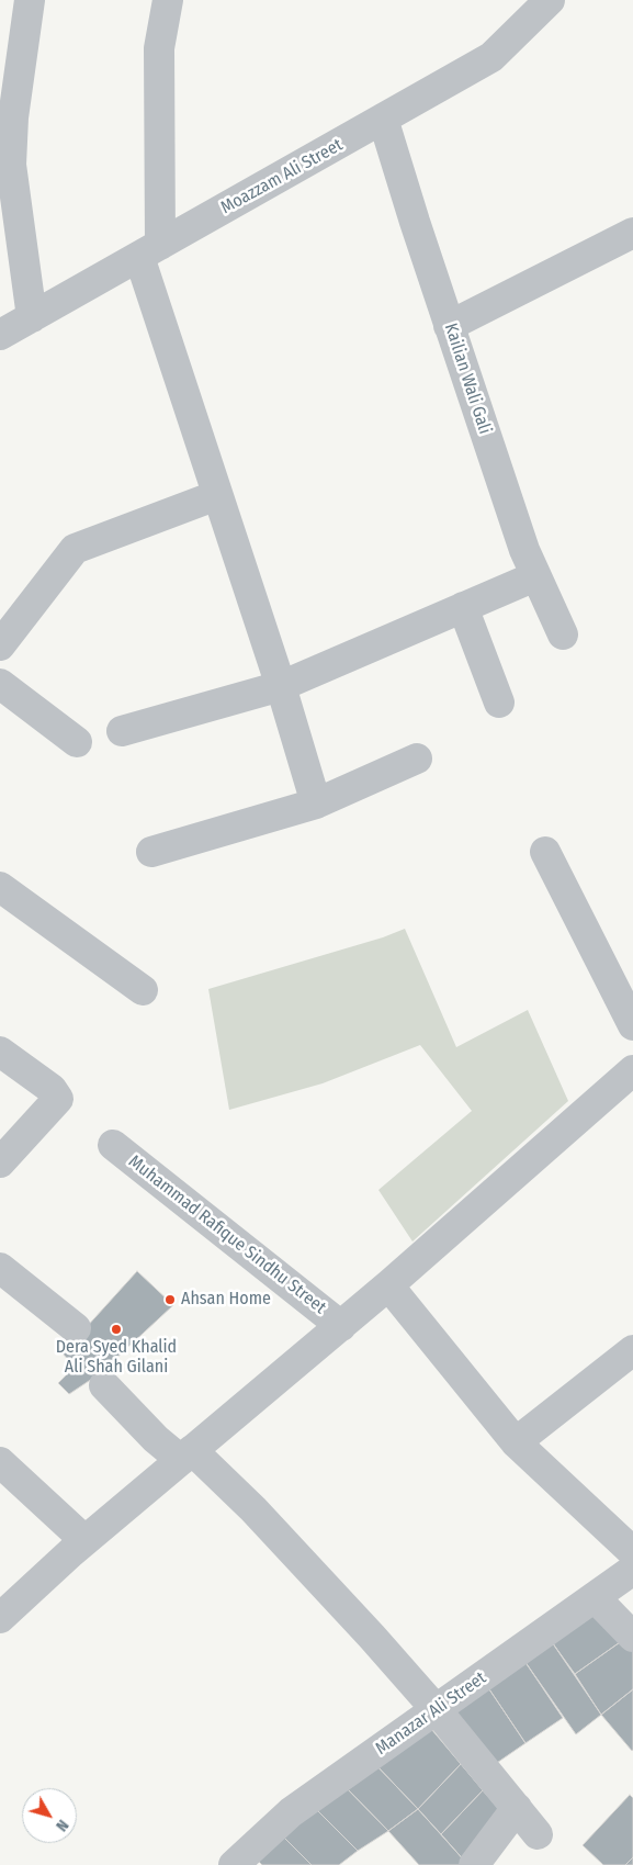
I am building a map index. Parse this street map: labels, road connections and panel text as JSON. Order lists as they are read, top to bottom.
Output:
{
  "streets": {
    "street": [
      "Moazzam Ali Street",
      "Kailian Wali Gali",
      "Muhammad Rafique Sindhu Street",
      "Manazar Ali Street"
    ]
  },
  "crossings": [
    ["Moazzam Ali Street", "Kailian Wali Gali"]
  ],
  "places": ["Ahsan Home", "Dera Syed Khalid Ali Shah Gilani"],
  "north": "bottom right"
}
